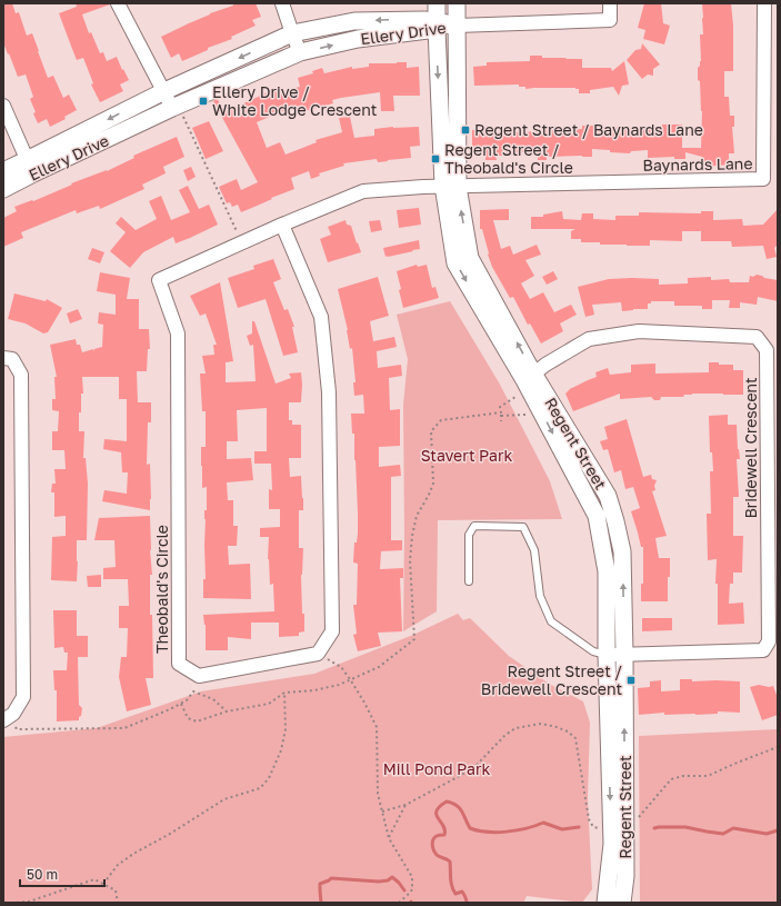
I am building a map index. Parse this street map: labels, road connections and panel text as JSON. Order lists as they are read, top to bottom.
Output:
{
  "streets": {
    "street": [
      "Ellery Drive",
      "Baynards Lane",
      "Regent Street",
      "Bridewell Crescent",
      "Theobald's Circle"
    ]
  },
  "crossings": [
    ["Ellery Drive", "Regent Street"],
    ["Baynards Lane", "Regent Street"],
    ["Baynards Lane", "Theobald's Circle"],
    ["Regent Street", "Bridewell Crescent"],
    ["Regent Street", "Theobald's Circle"]
  ],
  "parks": ["Stavert Park", "Mill Pond Park"],
  "places": {
    "transit": [
      "Ellery Drive / White Lodge Crescent",
      "Regent Street / Baynards Lane",
      "Regent Street / Theobald's Circle",
      "Regent Street / Bridewell Crescent"
    ]
  },
  "scale_bar": "50 m"
}
